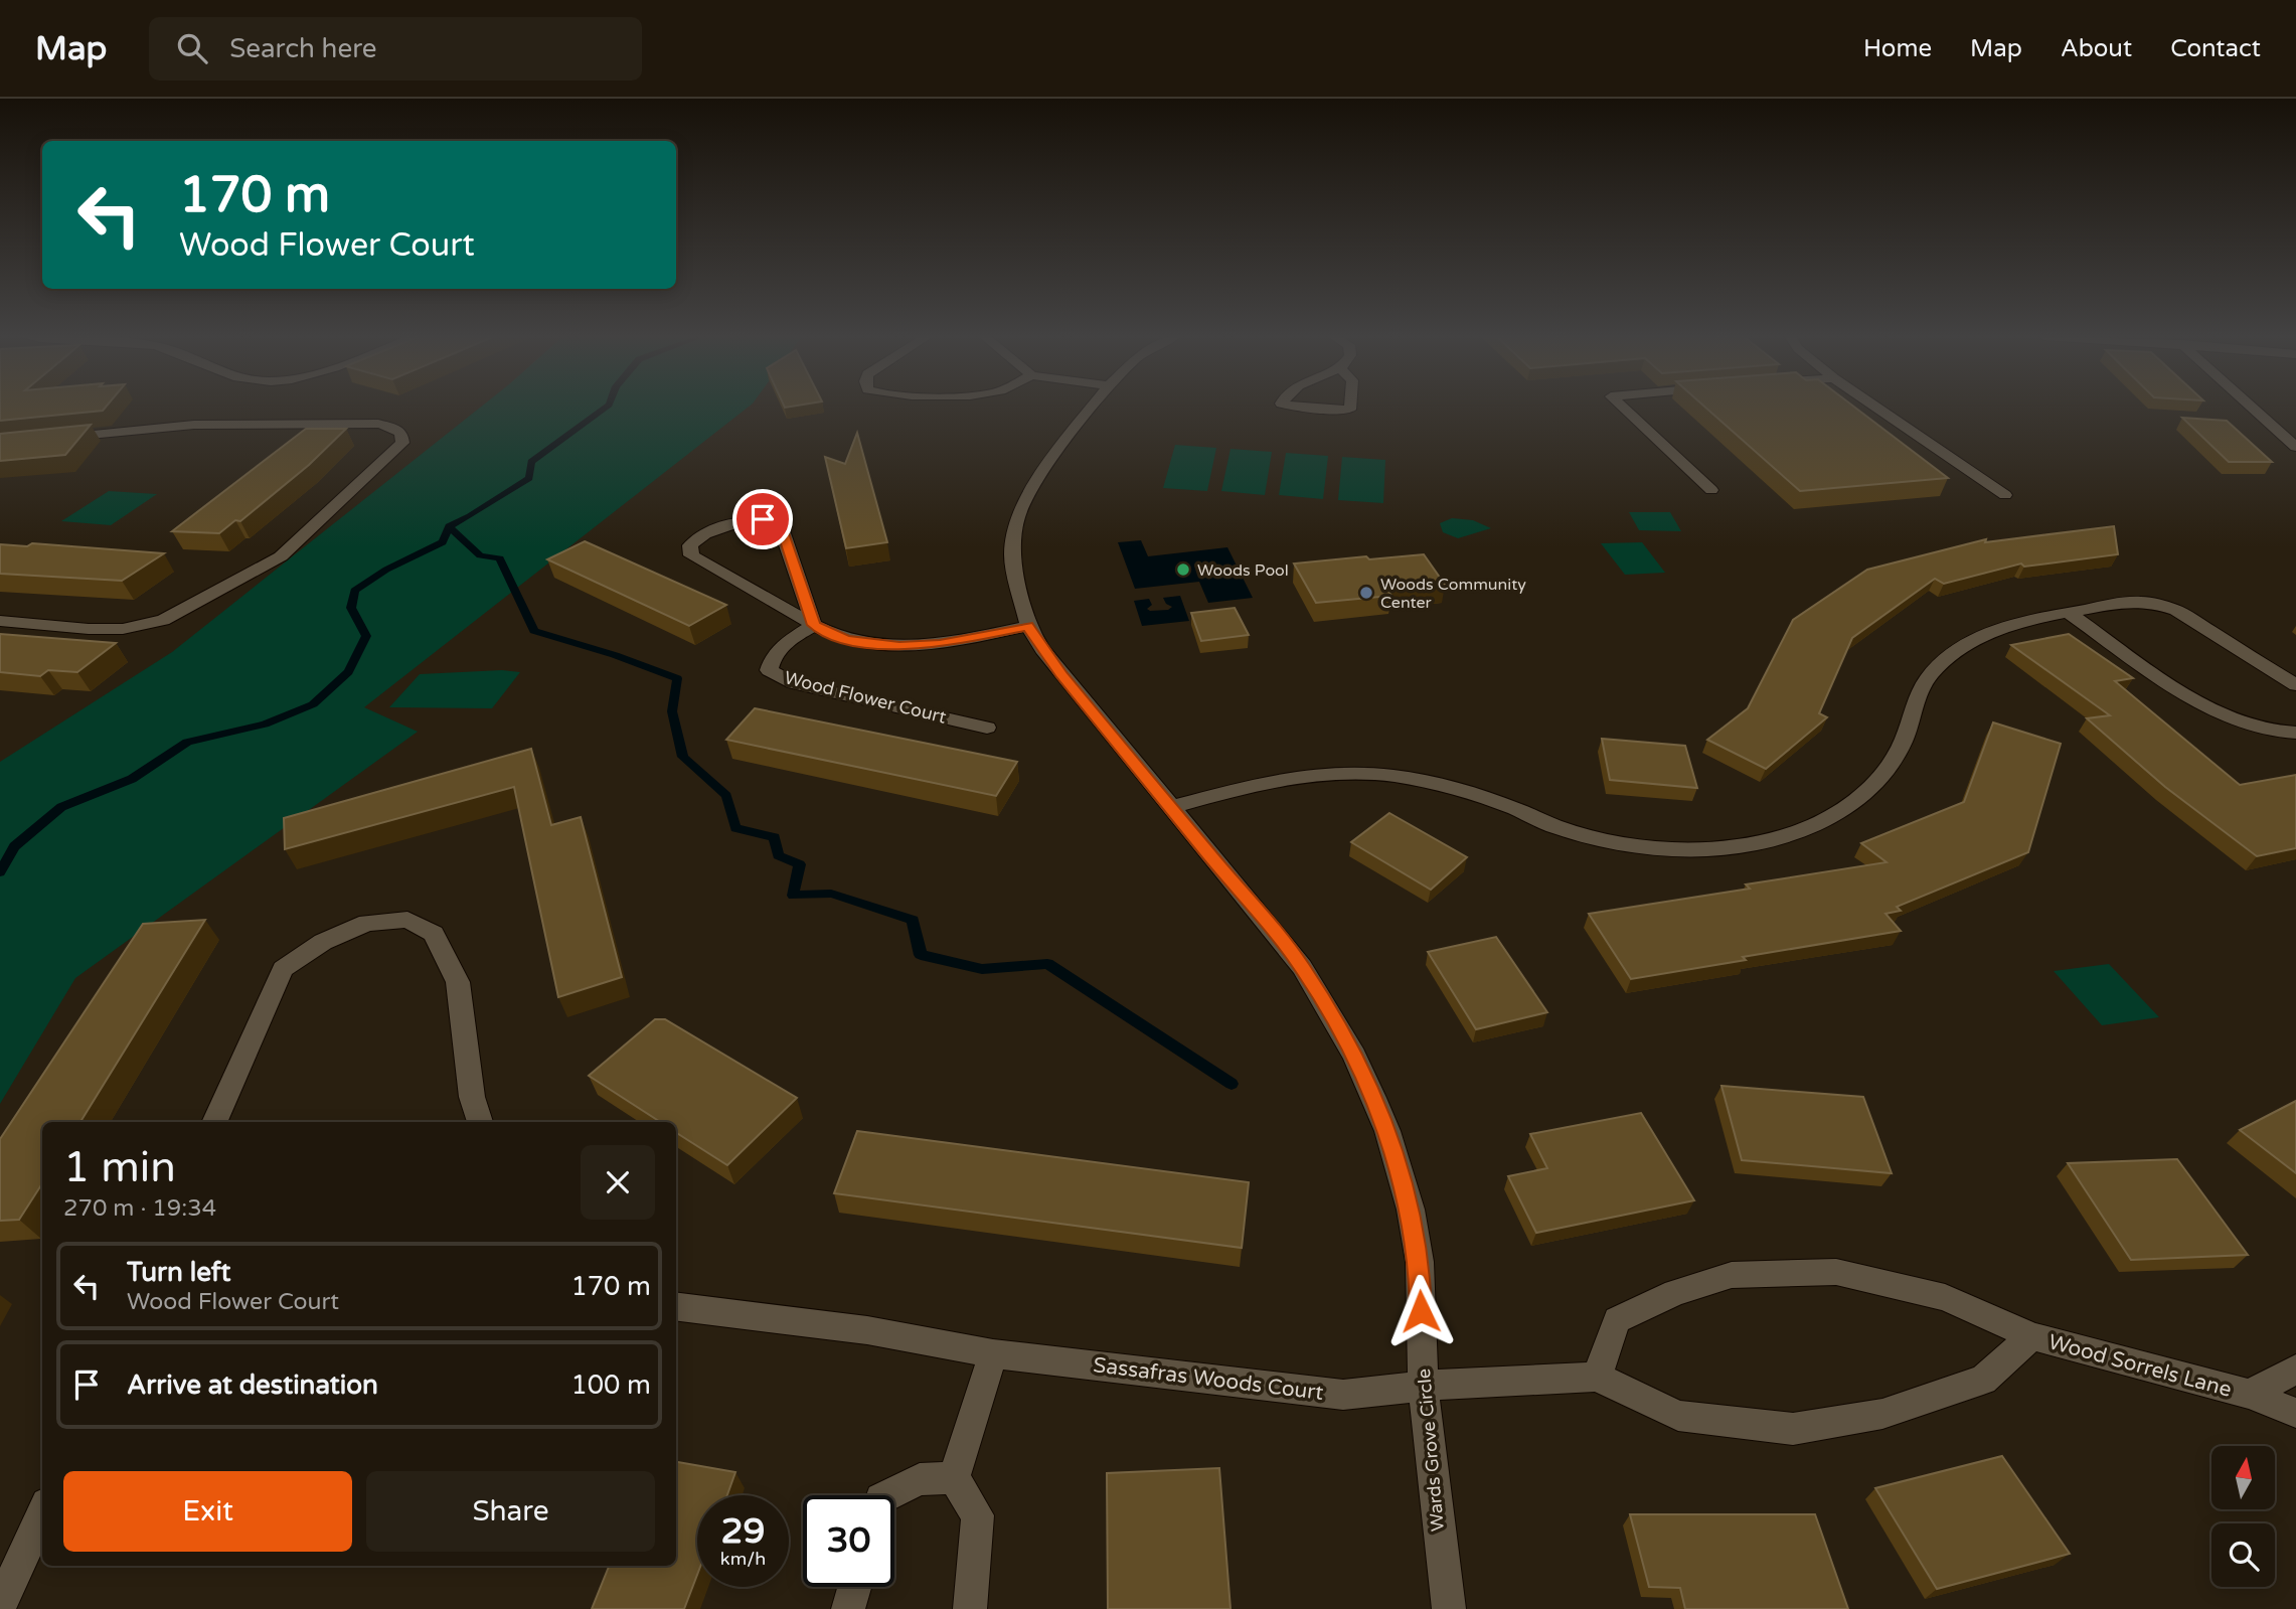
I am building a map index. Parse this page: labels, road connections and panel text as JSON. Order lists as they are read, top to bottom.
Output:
{
  "streets": {
    "street": [
      "Wood Flower Court",
      "Wood Sorrels Lane",
      "Sassafras Woods Court",
      "Wards Grove Circle"
    ]
  },
  "crossings": [
    ["Wood Sorrels Lane", "Sassafras Woods Court"],
    ["Wood Sorrels Lane", "Wards Grove Circle"],
    ["Sassafras Woods Court", "Wards Grove Circle"]
  ],
  "places": ["Woods Pool", "Woods Community Center"],
  "north": "top",
  "page": {
    "header": "Map",
    "search": "Search here",
    "nav": [
      "Home",
      "Map",
      "About",
      "Contact"
    ],
    "turn": ["170 m", "Wood Flower Court"],
    "heading": ["1 min", "270 m · 19:34"],
    "list": [
      {
        "name": "Turn left",
        "note": "Wood Flower Court",
        "value": "170 m"
      },
      {
        "name": "Arrive at destination",
        "value": "100 m"
      }
    ],
    "buttons": ["Exit", "Share"],
    "speed": "29 km/h",
    "limit": "30"
  }
}
